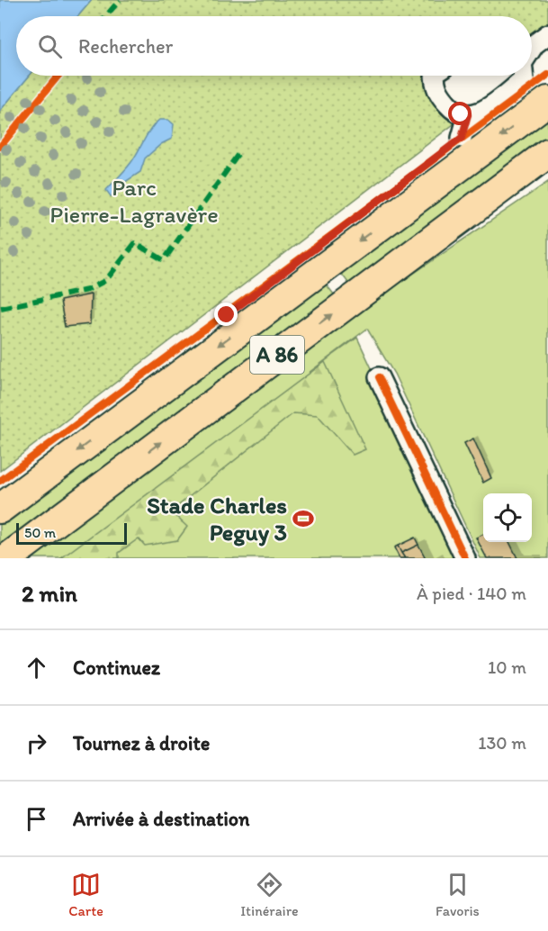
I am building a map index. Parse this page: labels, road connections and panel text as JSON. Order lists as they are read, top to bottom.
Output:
{
  "streets": {
    "highway": ["A 86"]
  },
  "parks": ["Parc Pierre-Lagravère"],
  "places": {
    "sports": ["Stade Charles Peguy 3"]
  },
  "scale_bar": "50 m",
  "page": {
    "search": "Rechercher",
    "scale": "50 m",
    "heading": ["2 min", "À pied · 140 m"],
    "list": [
      ["Continuez", "10 m"],
      ["Tournez à droite", "130 m"],
      "Arrivée à destination"
    ],
    "nav": ["Carte", "Itinéraire", "Favoris"]
  }
}
